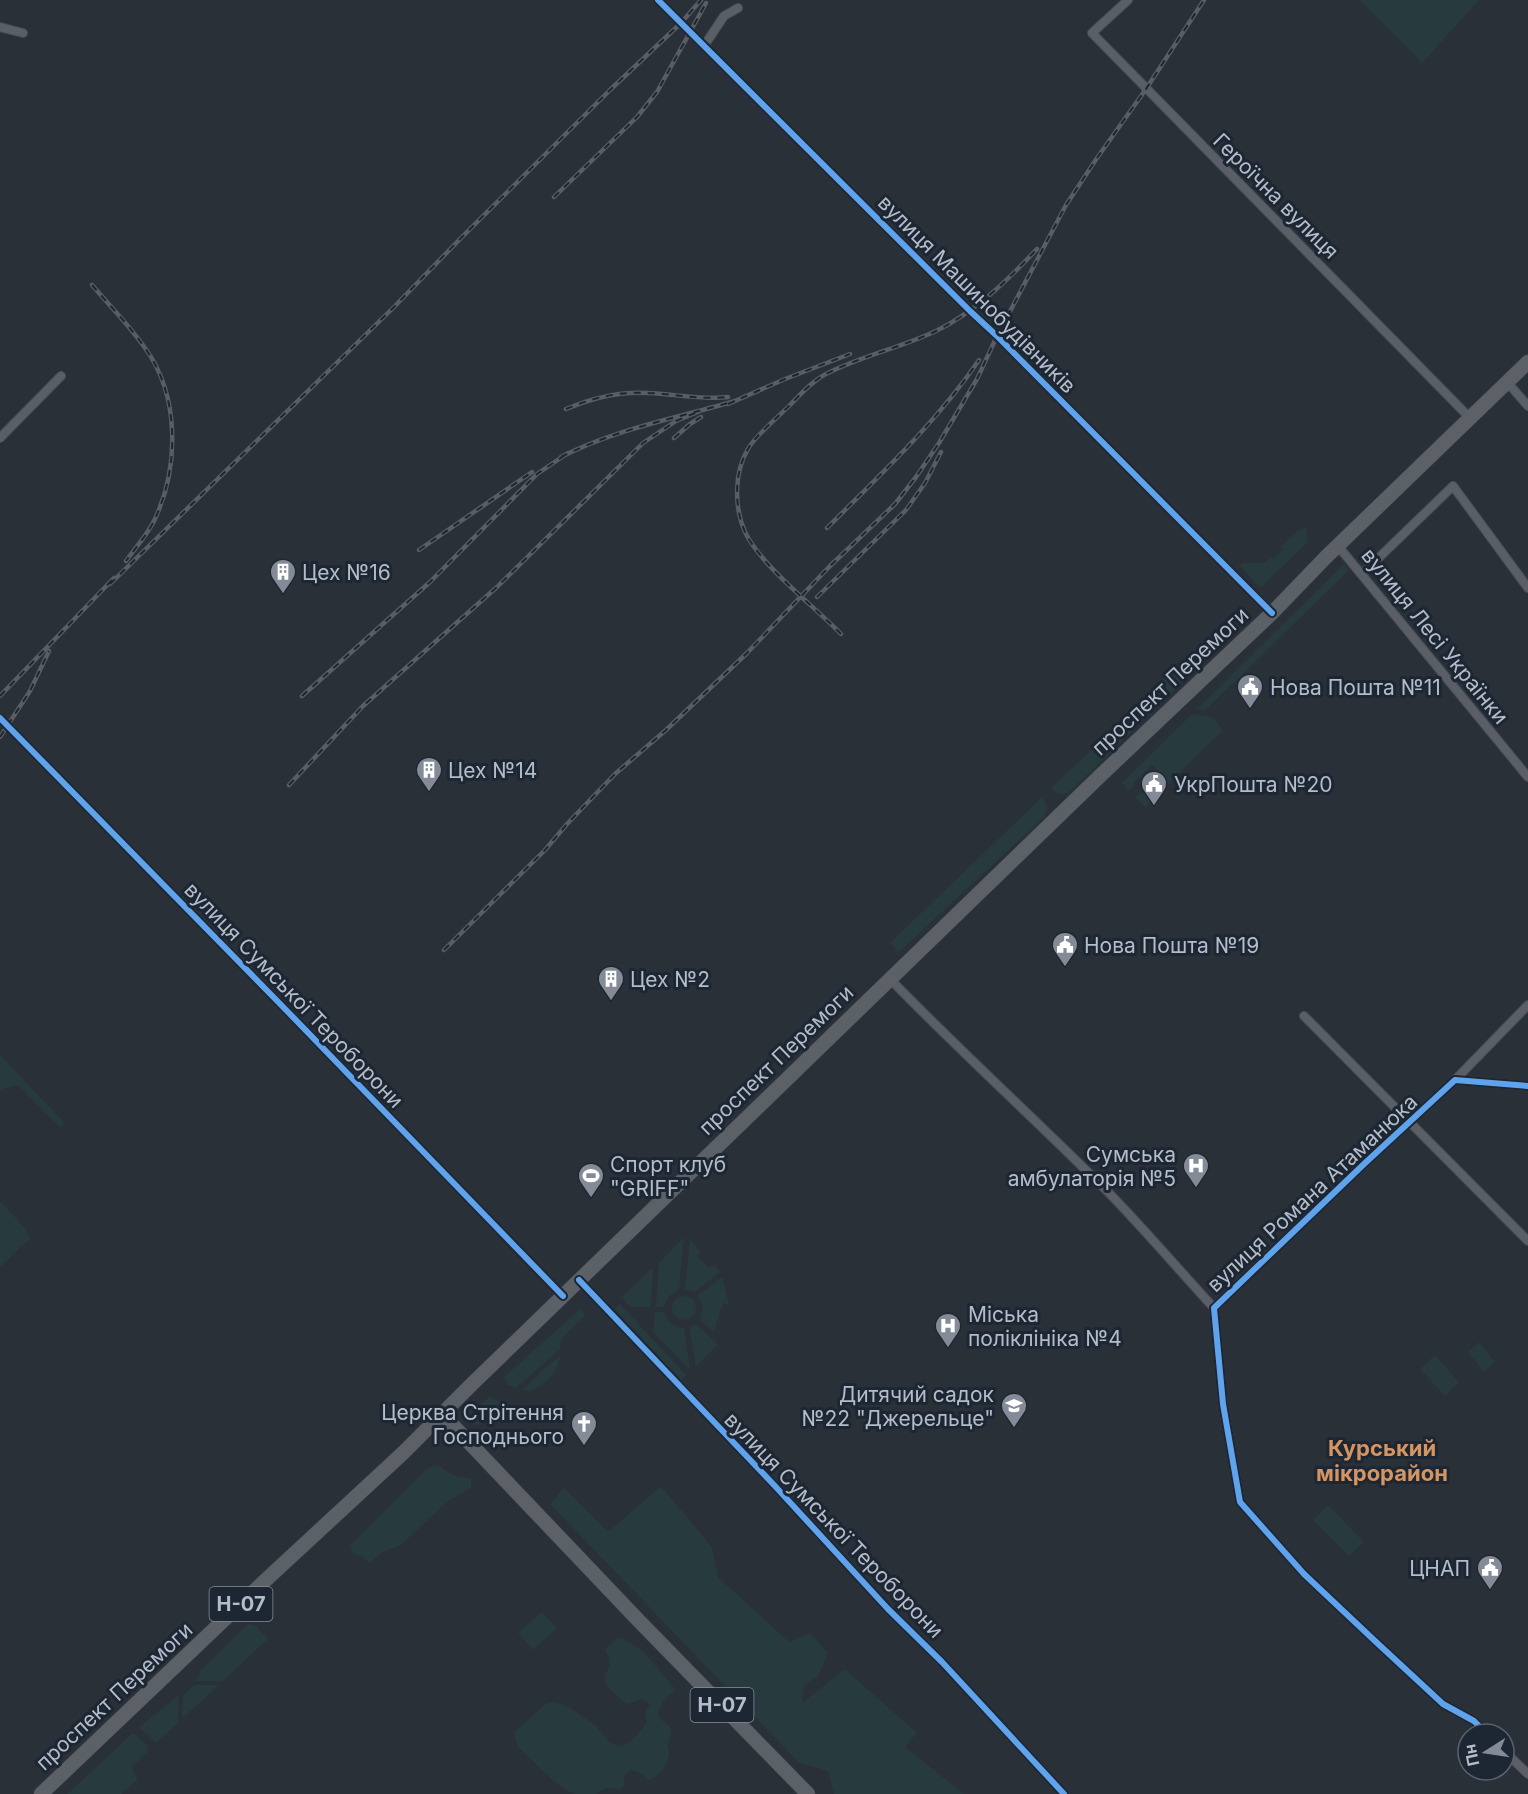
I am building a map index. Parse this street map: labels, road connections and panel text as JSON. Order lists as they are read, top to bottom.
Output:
{
  "streets": {
    "main road": ["проспект Перемоги", "Н-07"],
    "street": [
      "Героїчна вулиця",
      "вулиця Машинобудівників",
      "вулиця Лесі Українки",
      "вулиця Сумської Тероборони",
      "вулиця Романа Атаманюка"
    ]
  },
  "crossings": [
    ["Героїчна вулиця", "проспект Перемоги"],
    ["вулиця Машинобудівників", "проспект Перемоги"],
    ["вулиця Лесі Українки", "проспект Перемоги"],
    ["проспект Перемоги", "вулиця Сумської Тероборони"],
    ["проспект Перемоги", "Н-07"]
  ],
  "districts": ["Курський мікрорайон"],
  "places": {
    "building": ["Цех №16", "Цех №14", "Цех №2"],
    "public building": [
      "Нова Пошта №11",
      "УкрПошта №20",
      "Нова Пошта №19",
      "ЦНАП"
    ],
    "hospital": ["Сумська амбулаторія №5", "Міська поліклініка №4"],
    "sports": ["Спорт клуб \"GRIFF\""],
    "school or university": ["Дитячий садок №22 \"Джерельце\""],
    "church": ["Церква Стрітення Господнього"]
  },
  "north": "left"
}
